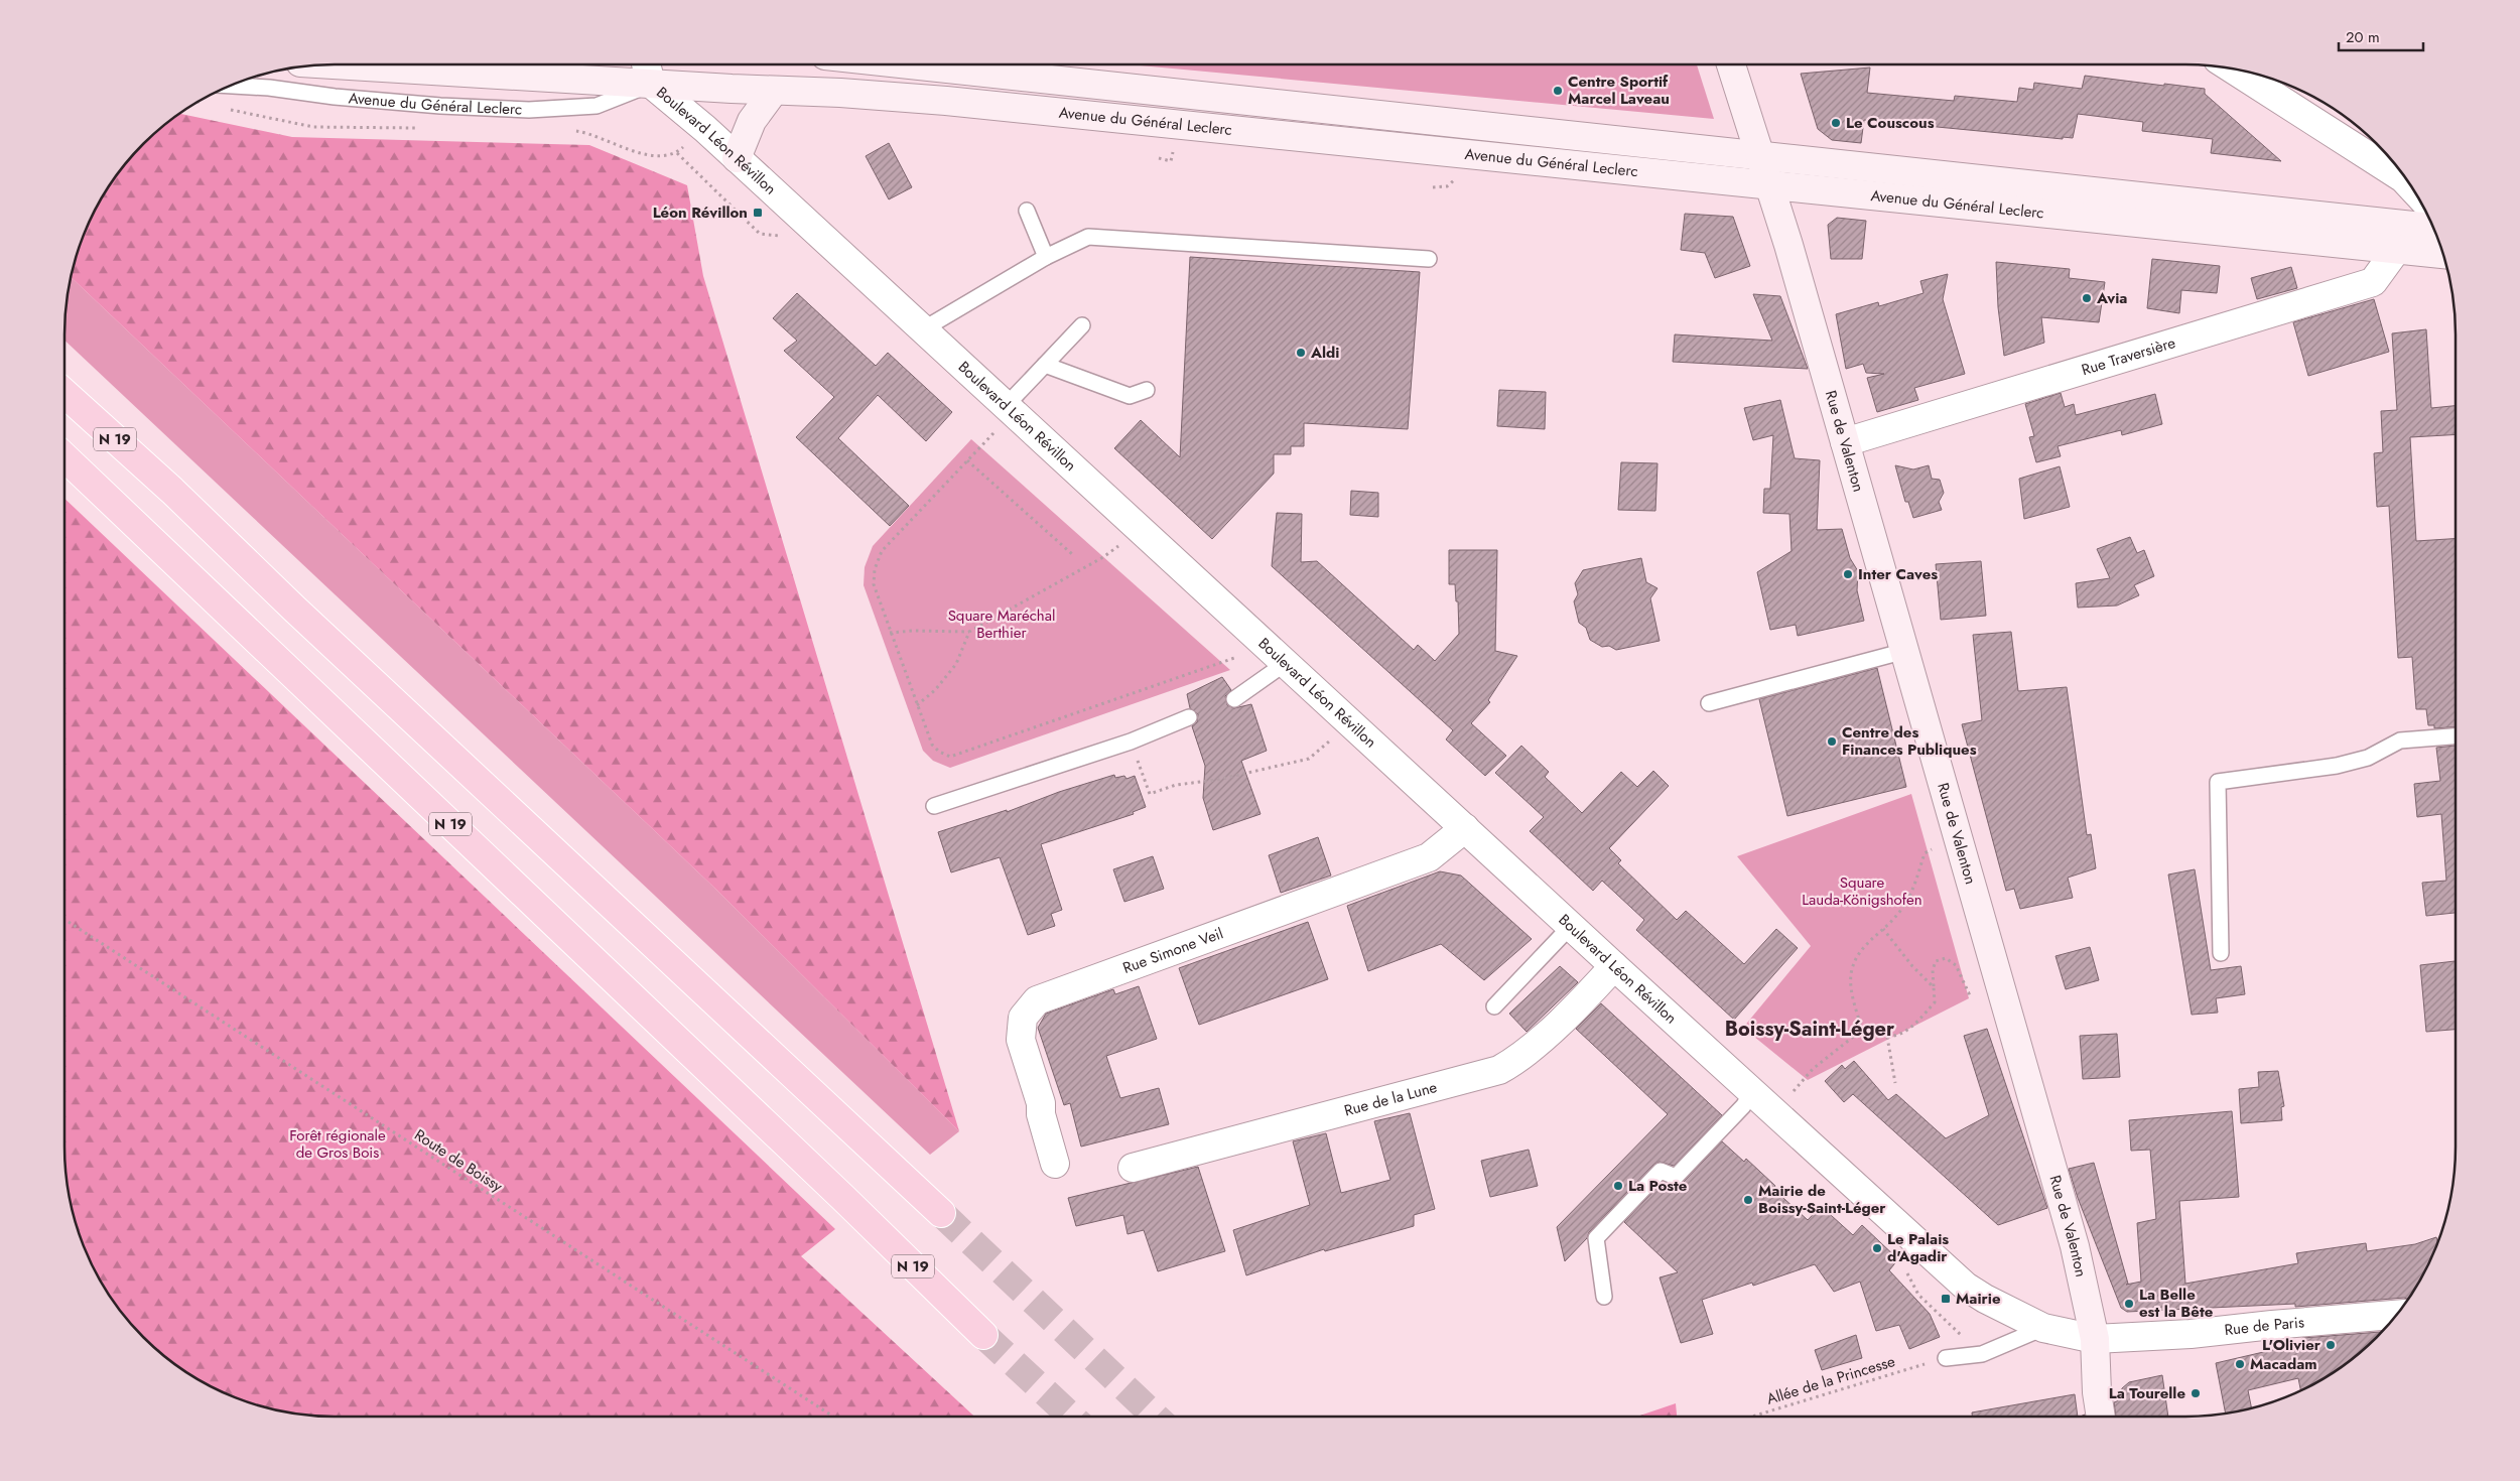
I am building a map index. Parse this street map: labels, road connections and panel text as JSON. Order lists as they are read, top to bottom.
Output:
{
  "streets": {
    "highway": ["N 19"],
    "main road": ["Avenue du Général Leclerc", "Rue de Valenton"],
    "street": [
      "Boulevard Léon Révillon",
      "Rue Traversière",
      "Rue Simone Veil",
      "Rue de la Lune",
      "Rue de Paris"
    ],
    "path": ["Route de Boissy", "Allée de la Princesse"]
  },
  "crossings": [
    ["Avenue du Général Leclerc", "Boulevard Léon Révillon"],
    ["Avenue du Général Leclerc", "Rue Traversière"],
    ["Avenue du Général Leclerc", "Rue de Valenton"],
    ["Boulevard Léon Révillon", "Rue Simone Veil"],
    ["Boulevard Léon Révillon", "Rue de la Lune"],
    ["Boulevard Léon Révillon", "Rue de Paris"],
    ["Rue Traversière", "Rue de Valenton"],
    ["Rue de Valenton", "Rue de Paris"]
  ],
  "districts": ["Boissy-Saint-Léger"],
  "parks": ["Square Maréchal Berthier", "Square Lauda-Königshofen", "Forêt régionale de Gros Bois"],
  "places": {
    "other": [
      "Centre Sportif Marcel Laveau",
      "Le Couscous",
      "Avia",
      "Aldi",
      "Inter Caves",
      "Centre des Finances Publiques",
      "La Poste",
      "Mairie de Boissy-Saint-Léger",
      "Le Palais d'Agadir",
      "La Belle est la Bête",
      "L'Olivier",
      "Macadam",
      "La Tourelle"
    ],
    "transit": ["Léon Révillon", "Mairie"]
  },
  "scale_bar": "20 m"
}
